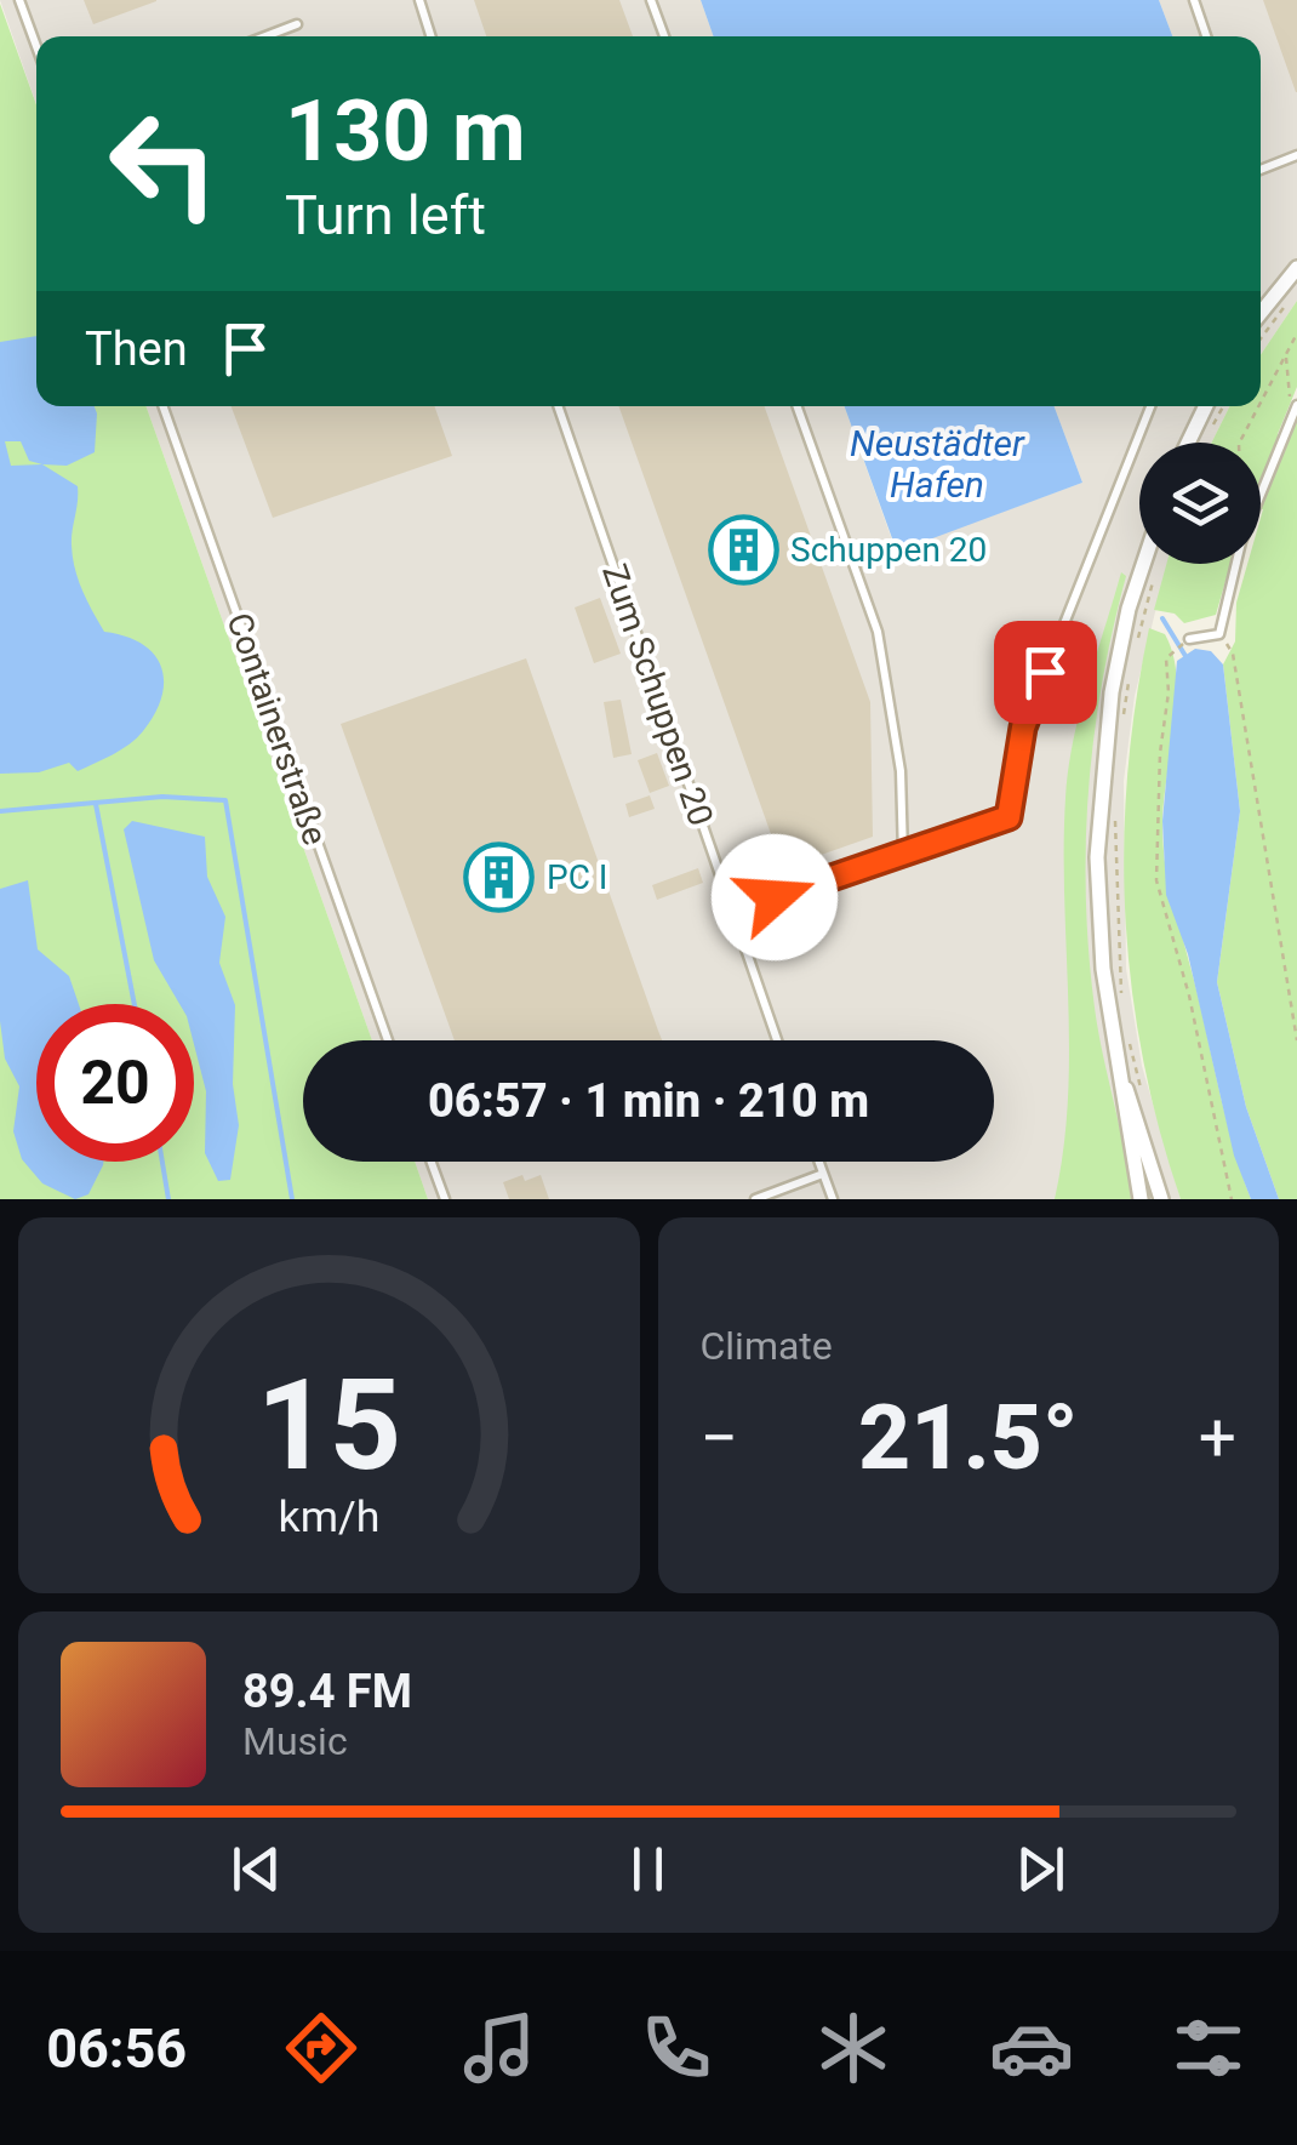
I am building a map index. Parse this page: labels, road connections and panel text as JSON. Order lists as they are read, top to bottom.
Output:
{
  "streets": {
    "lane": ["Zum Schuppen 20", "Containerstraße"]
  },
  "water": ["Neustädter Hafen"],
  "places": {
    "building": ["Schuppen 20", "PC I"]
  },
  "page": {
    "turn": ["130 m", "Turn left"],
    "then": "Then",
    "limit": "20",
    "trip": "06:57 · 1 min · 210 m",
    "tile": "Climate",
    "heat": ["−", "21.5°", "+"],
    "song": ["89.4 FM", "Music"],
    "tabs": "06:56",
    "gauge": ["15", "km/h"]
  }
}
